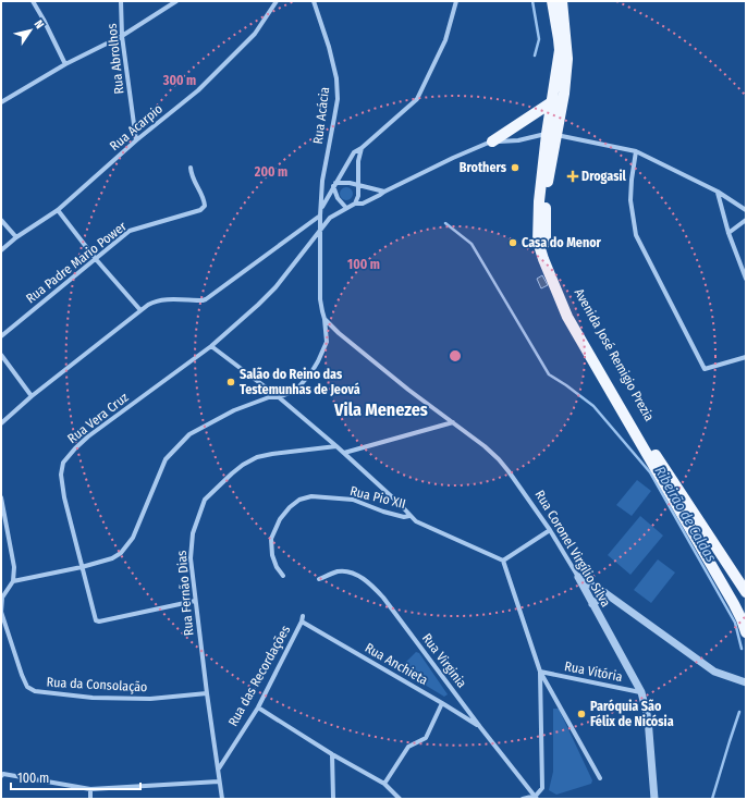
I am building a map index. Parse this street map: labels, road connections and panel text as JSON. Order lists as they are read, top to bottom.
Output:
{
  "streets": {
    "main road": ["Avenida José Remigio Prezia"],
    "street": [
      "Rua Abrolhos",
      "Rua Acácia",
      "Rua Acarpio",
      "Rua Padre Mario Power",
      "Rua Vera Cruz",
      "Rua Pio XII",
      "Rua Coronel Virgílio Silva",
      "Rua Fernão Dias",
      "Rua Virginia",
      "Rua Anchieta",
      "Rua Vitória",
      "Rua das Recordações",
      "Rua da Consolação"
    ]
  },
  "crossings": [
    ["Rua Abrolhos", "Rua Acarpio"],
    ["Avenida José Remigio Prezia", "Rua Vera Cruz"],
    ["Rua Vera Cruz", "Rua Fernão Dias"],
    ["Rua Coronel Virgílio Silva", "Rua Vitória"],
    ["Rua Fernão Dias", "Rua das Recordações"],
    ["Rua Fernão Dias", "Rua da Consolação"],
    ["Rua Virginia", "Rua Anchieta"],
    ["Rua Anchieta", "Rua das Recordações"]
  ],
  "districts": ["Vila Menezes"],
  "water": ["Ribeirão de Caldas"],
  "places": {
    "other": [
      "Brothers",
      "Casa do Menor",
      "Salão do Reino das Testemunhas de Jeová",
      "Paróquia São Félix de Nicósia"
    ],
    "health": ["Drogasil"]
  },
  "scale_bar": "100 m",
  "north": "top right",
  "rings": ["300 m", "200 m", "100 m"]
}
